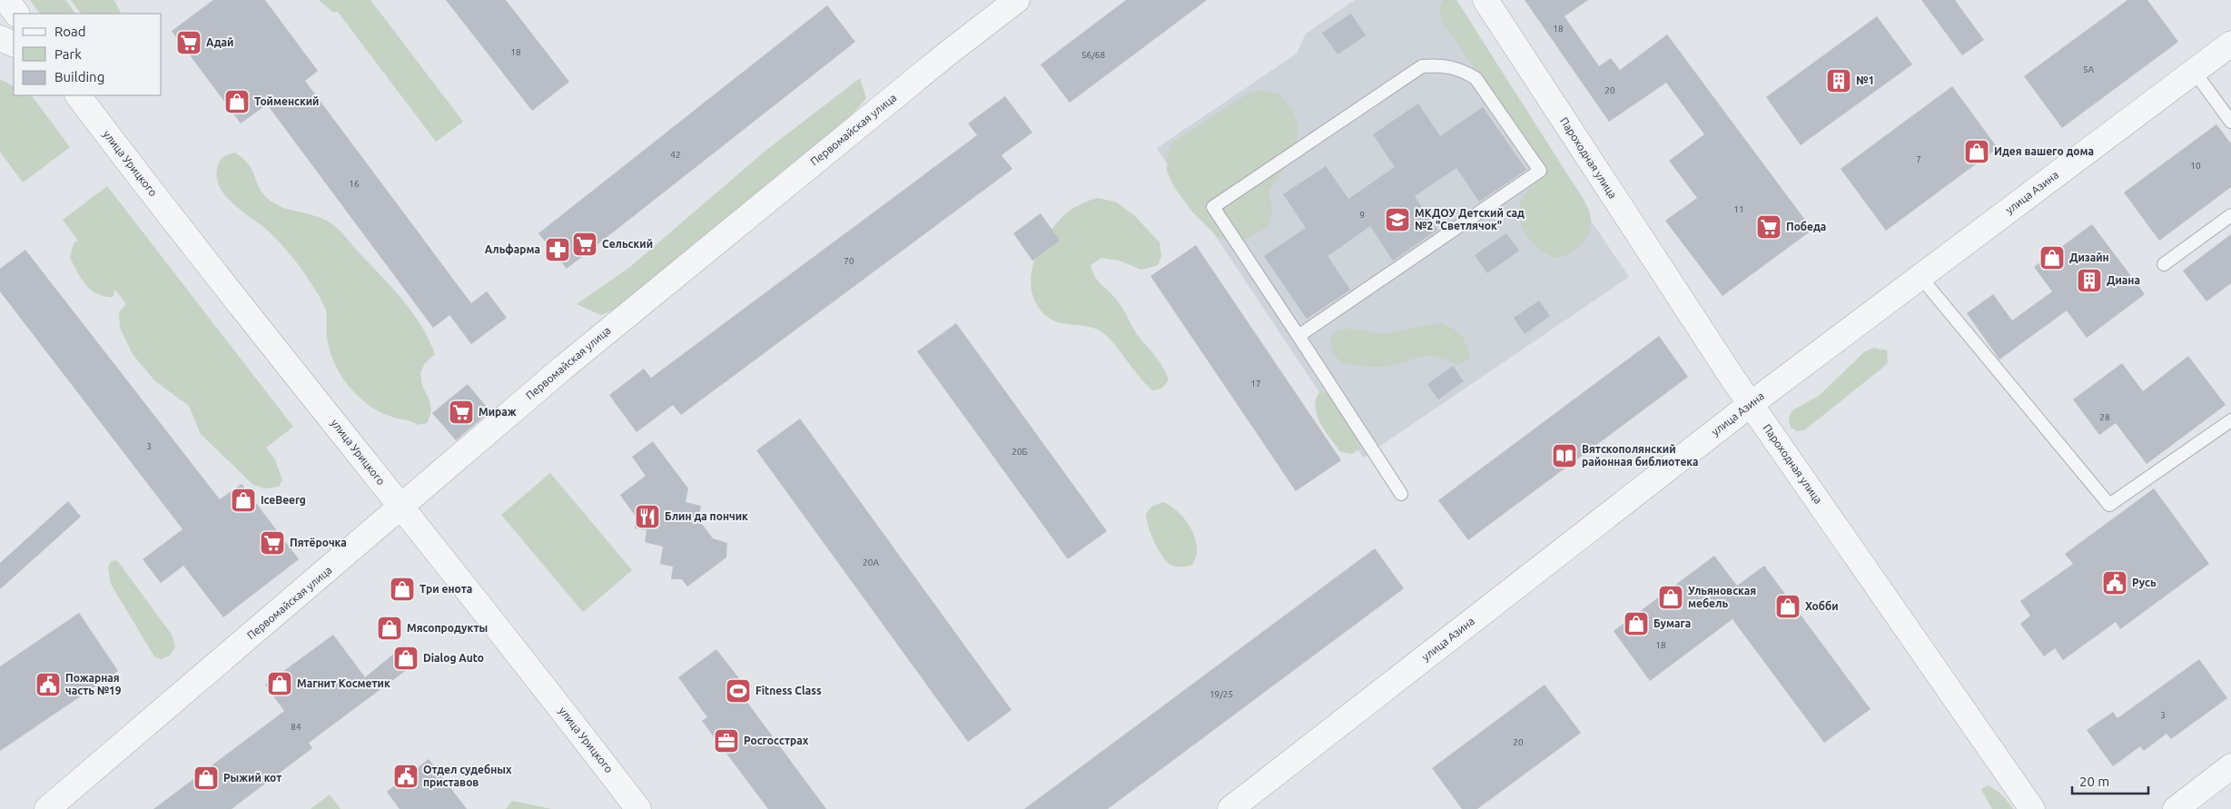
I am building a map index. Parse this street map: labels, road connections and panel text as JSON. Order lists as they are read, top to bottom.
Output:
{
  "streets": {
    "street": [
      "Первомайская улица",
      "Пароходная улица",
      "улица Урицкого",
      "улица Азина"
    ]
  },
  "crossings": [
    ["Первомайская улица", "улица Урицкого"],
    ["Пароходная улица", "улица Азина"]
  ],
  "places": {
    "supermarket": [
      "Адай",
      "Победа",
      "Сельский",
      "Мираж",
      "Пятёрочка"
    ],
    "building": ["№1", "Диана"],
    "shop": [
      "Тойменский",
      "Идея вашего дома",
      "Дизайн",
      "IceBeerg",
      "Три енота",
      "Ульяновская мебель",
      "Хобби",
      "Бумага",
      "Мясопродукты",
      "Dialog Auto",
      "Магнит Косметик",
      "Рыжий кот"
    ],
    "school or university": ["МКДОУ Детский сад №2 \"Светлячок\""],
    "pharmacy": ["Альфарма"],
    "library": ["Вятскополянский районная библиотека"],
    "restaurant": ["Блин да пончик"],
    "public building": ["Русь", "Пожарная часть №19", "Отдел судебных приставов"],
    "sports": ["Fitness Class"],
    "office": ["Росгосстрах"]
  },
  "house_numbers": [
    "18",
    "18",
    "56/68",
    "5А",
    "20",
    "42",
    "7",
    "10",
    "16",
    "11",
    "9",
    "70",
    "17",
    "28",
    "3",
    "20Б",
    "20А",
    "18",
    "19/25",
    "3",
    "84",
    "20"
  ],
  "legend": ["Road", "Park", "Building"],
  "scale_bar": "20 m"
}
